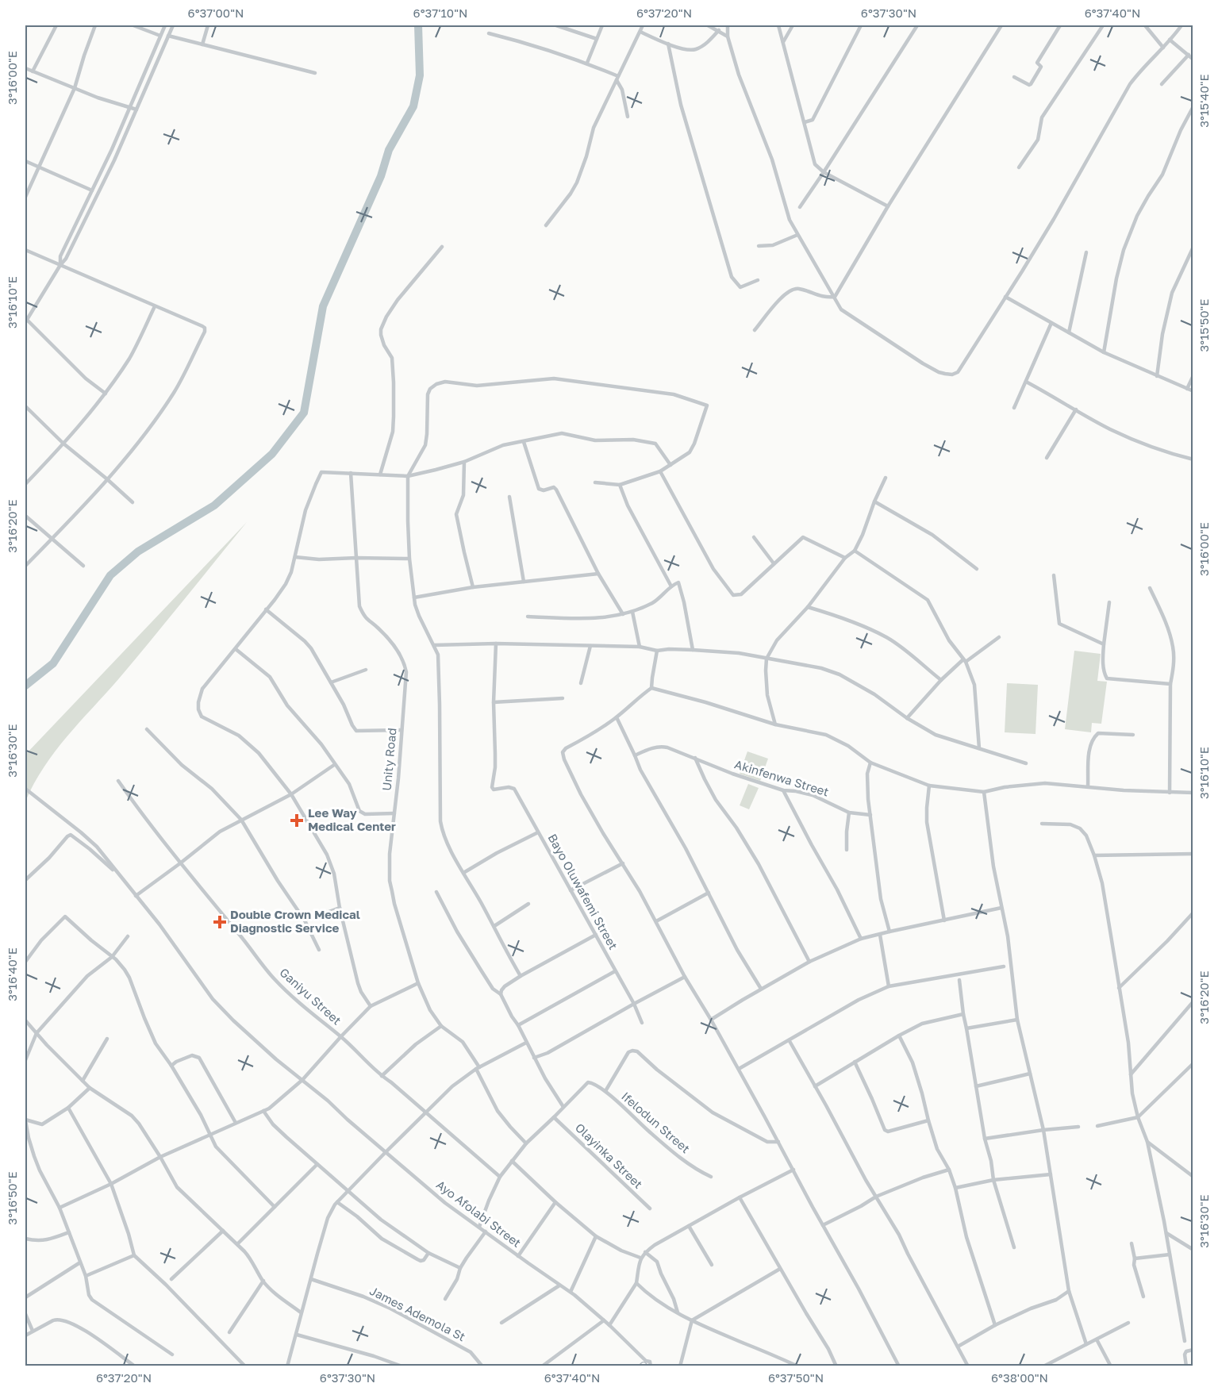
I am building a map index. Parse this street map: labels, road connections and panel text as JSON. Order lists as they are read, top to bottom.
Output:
{
  "streets": {
    "street": [
      "Unity Road",
      "Akinfenwa Street",
      "Bayo Oluwafemi Street",
      "Ganiyu Street",
      "Ifelodun Street",
      "Olayinka Street",
      "Ayo Afolabi Street",
      "James Ademola St"
    ]
  },
  "places": {
    "health": ["Lee Way Medical Center", "Double Crown Medical Diagnostic Service"]
  },
  "coordinates": [
    "6°37'00\"N",
    "6°37'10\"N",
    "6°37'20\"N",
    "6°37'30\"N",
    "6°37'40\"N",
    "3°16'00\"E",
    "3°15'40\"E",
    "3°16'10\"E",
    "3°15'50\"E",
    "3°16'20\"E",
    "3°16'30\"E",
    "3°16'40\"E",
    "3°16'50\"E",
    "6°37'50\"N",
    "6°38'00\"N"
  ]
}
